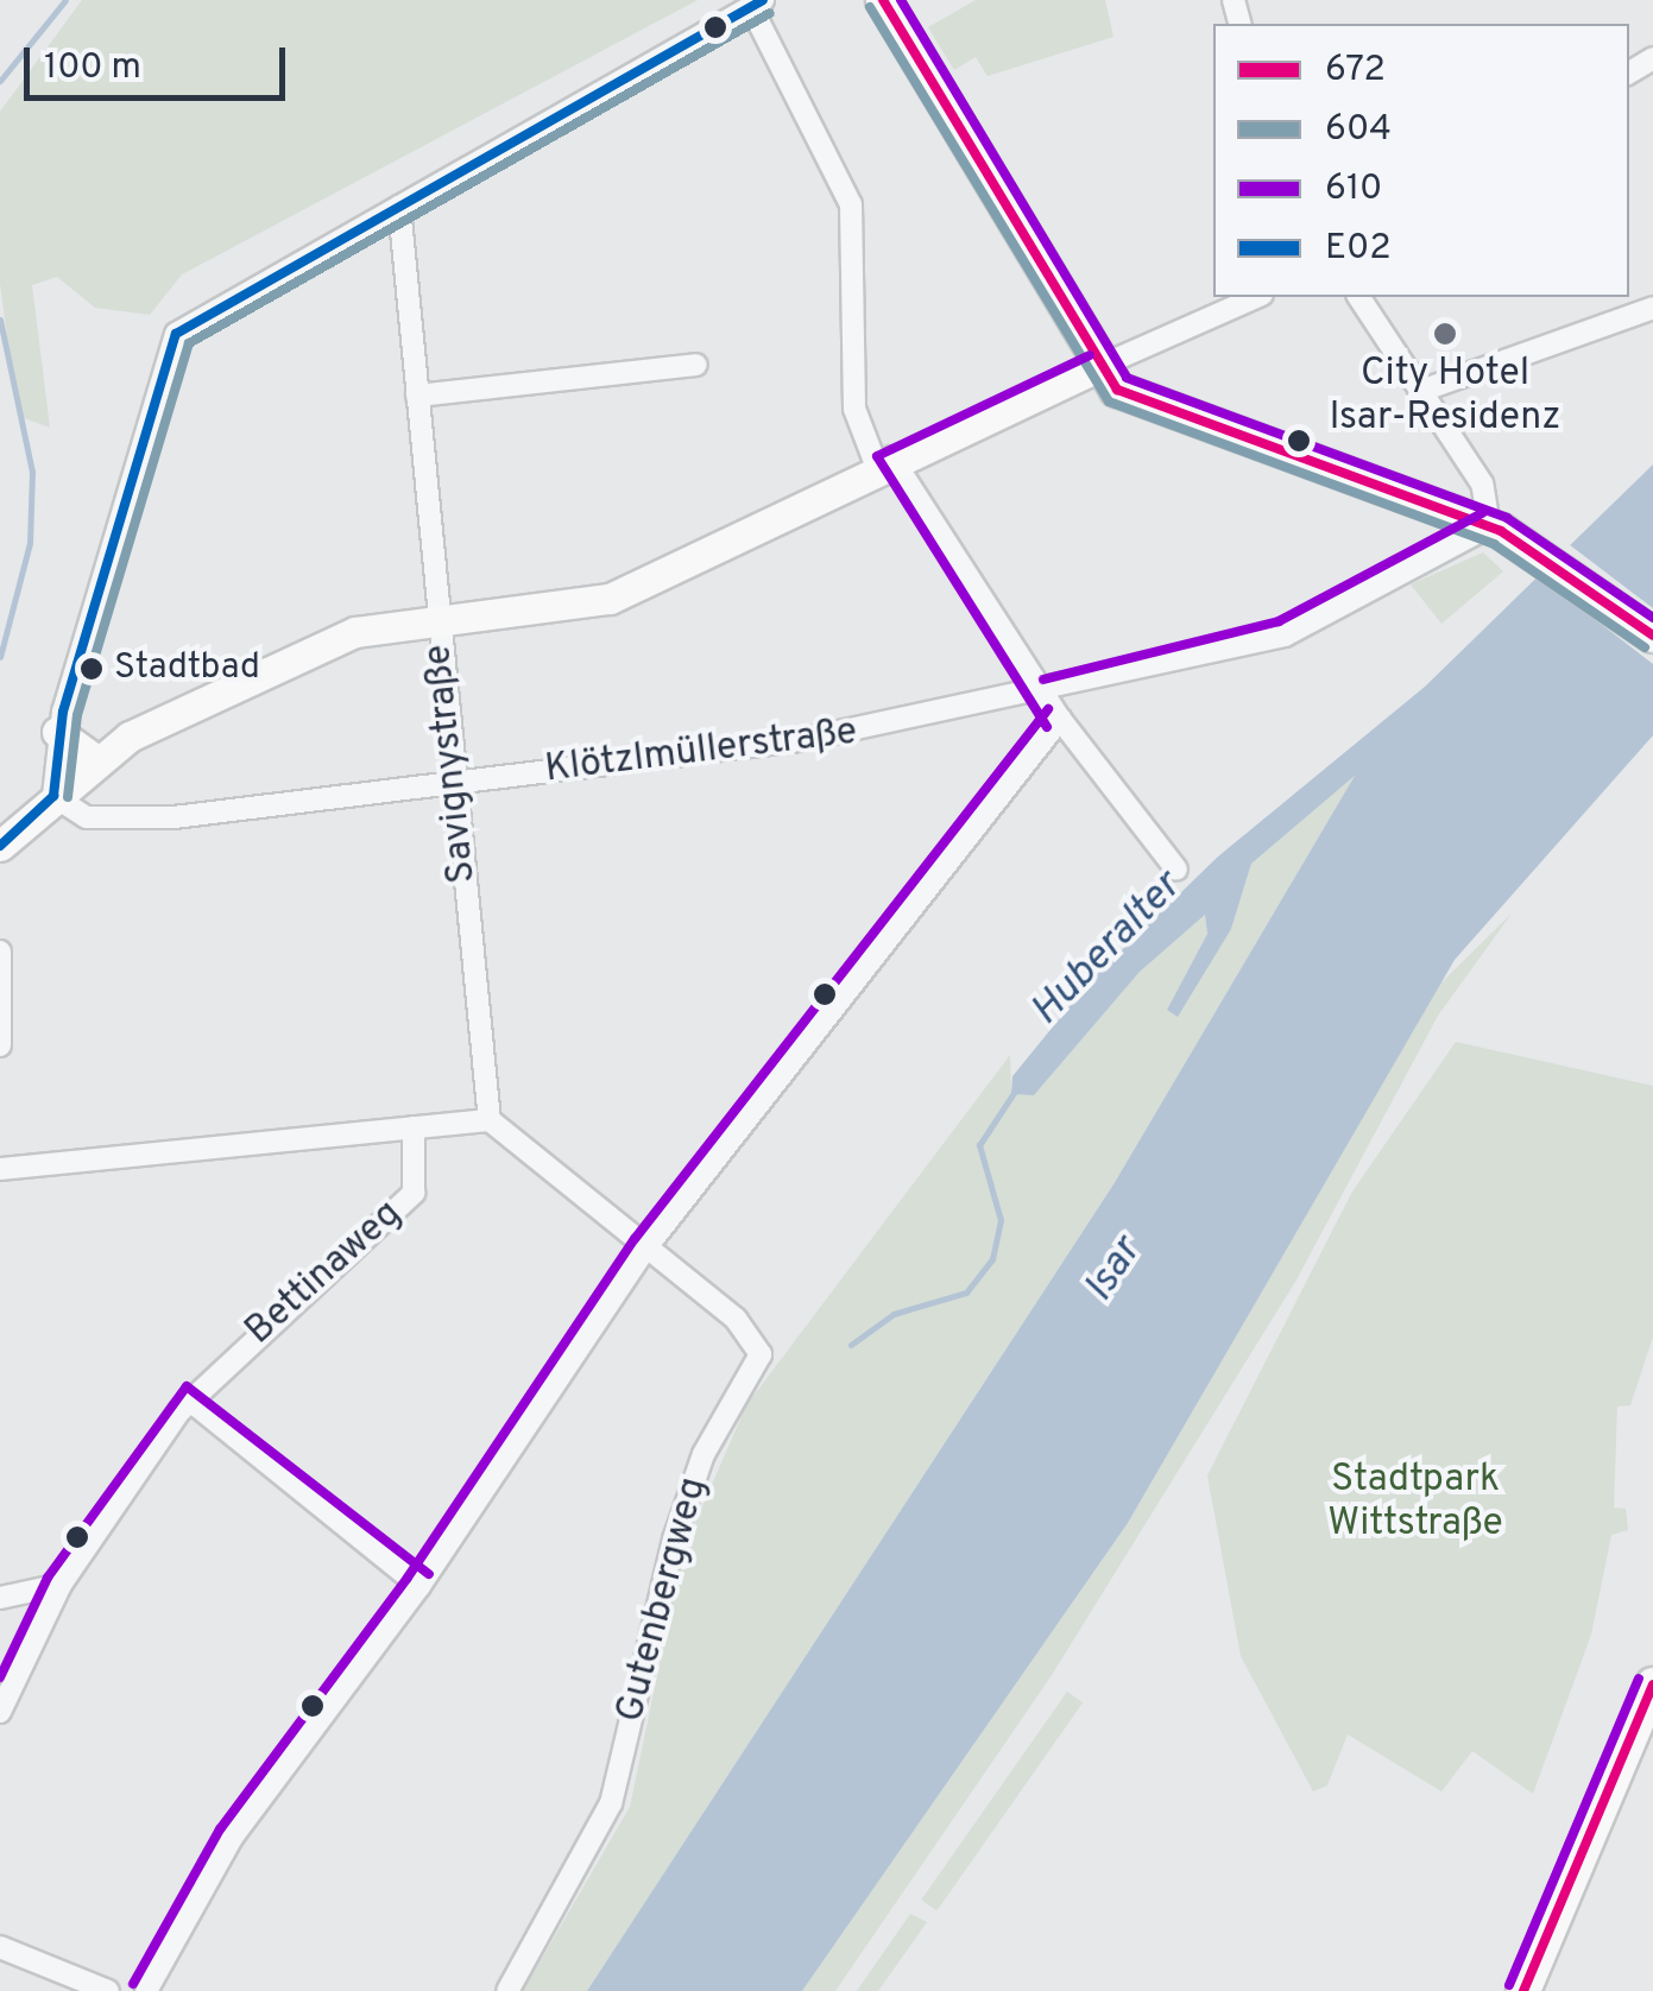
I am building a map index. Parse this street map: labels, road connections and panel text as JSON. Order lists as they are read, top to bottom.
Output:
{
  "streets": {
    "street": [
      "Klötzlmüllerstraße",
      "Savignystraße",
      "Bettinaweg",
      "Gutenbergweg"
    ]
  },
  "crossings": [
    ["Klötzlmüllerstraße", "Savignystraße"]
  ],
  "water": ["Huberalter", "Isar"],
  "parks": ["Stadtpark Wittstraße"],
  "places": ["City Hotel Isar-Residenz", "Stadtbad"],
  "lines": [
    "transit line 672",
    "transit line 610",
    "transit line E02",
    "transit line 604"
  ],
  "legend": [
    "672",
    "604",
    "610",
    "E02"
  ],
  "scale_bar": "100 m"
}
